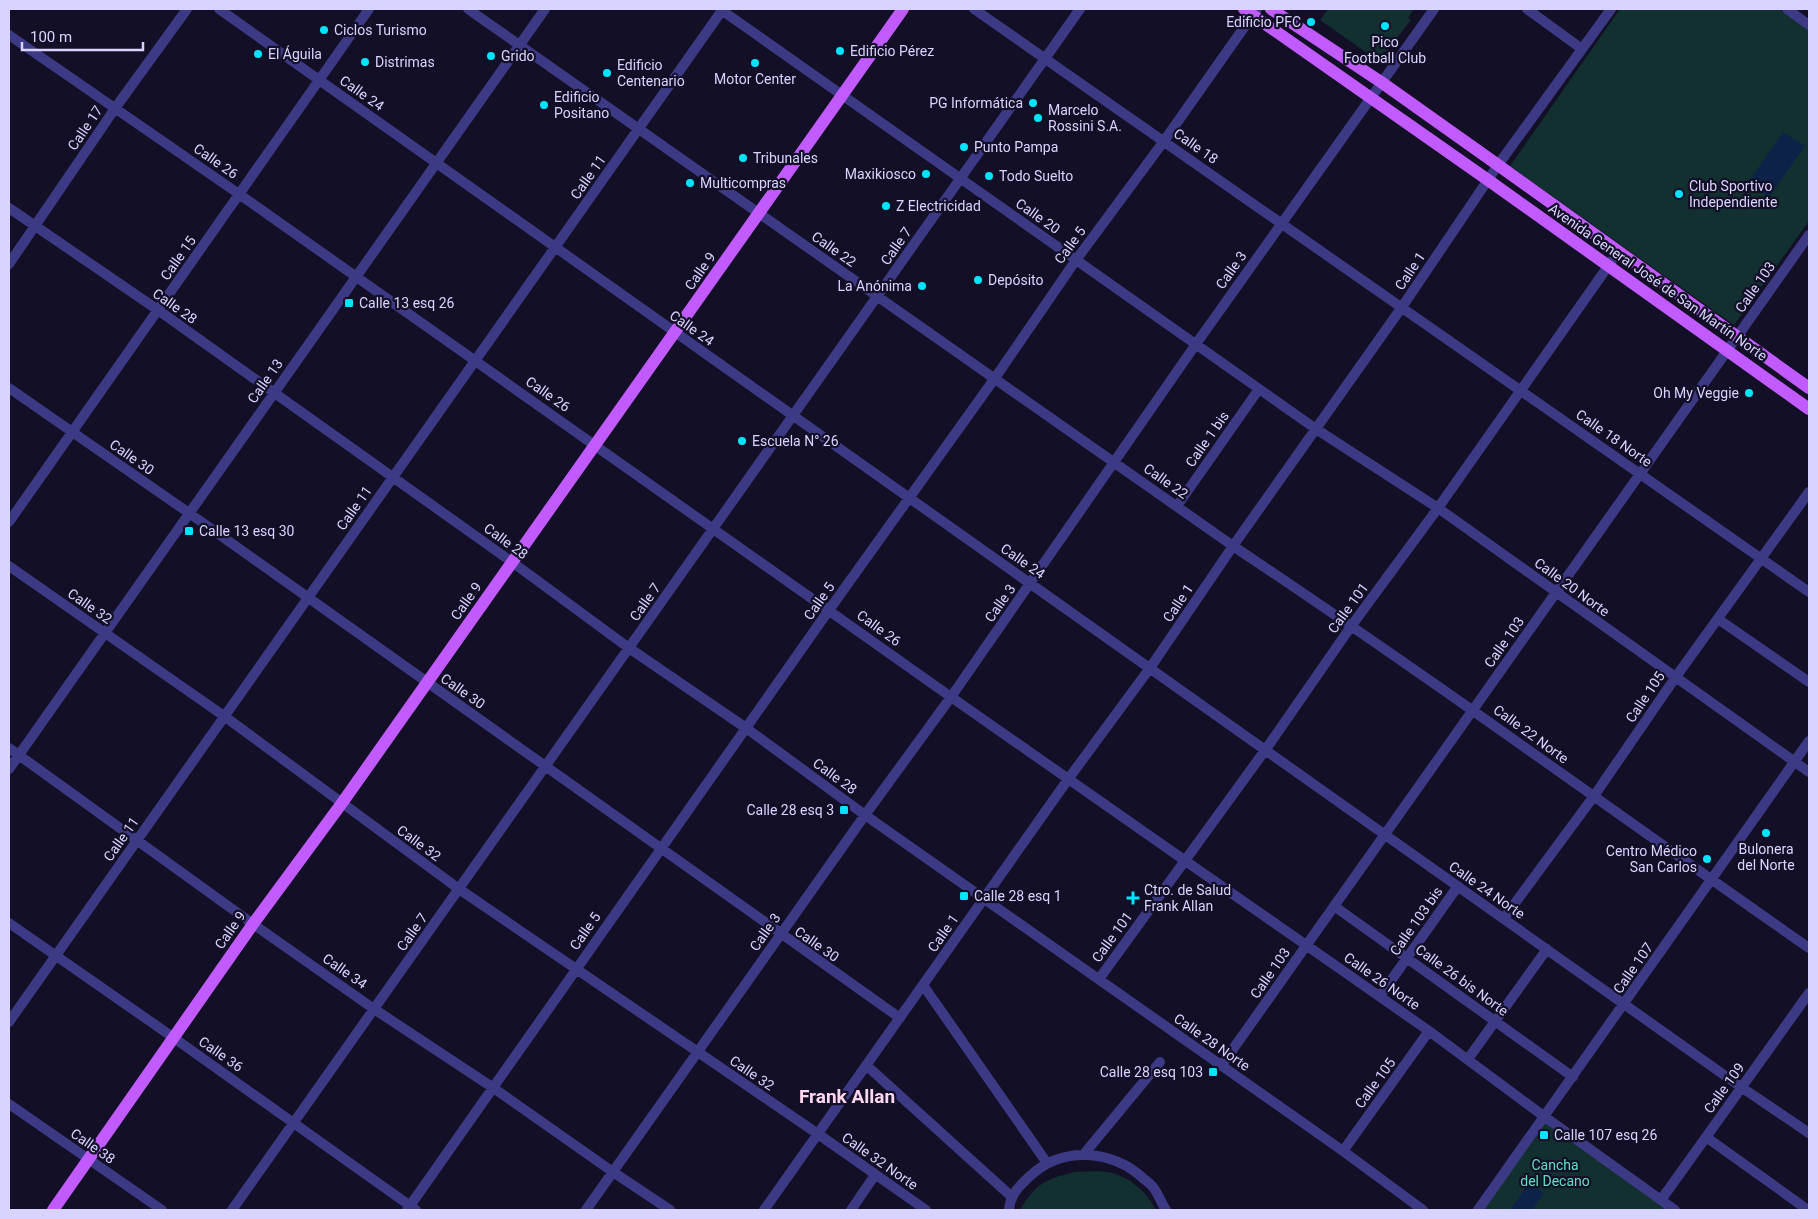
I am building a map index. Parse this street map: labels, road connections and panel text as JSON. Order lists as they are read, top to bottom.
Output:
{
  "streets": {
    "main road": ["Calle 9", "Avenida General José de San Martín Norte"],
    "street": [
      "Calle 24",
      "Calle 17",
      "Calle 18",
      "Calle 26",
      "Calle 11",
      "Calle 20",
      "Calle 5",
      "Calle 7",
      "Calle 22",
      "Calle 15",
      "Calle 3",
      "Calle 1",
      "Calle 103",
      "Calle 28",
      "Calle 13",
      "Calle 18 Norte",
      "Calle 1 bis",
      "Calle 30",
      "Calle 20 Norte",
      "Calle 32",
      "Calle 101",
      "Calle 105",
      "Calle 22 Norte",
      "Calle 24 Norte",
      "Calle 103 bis",
      "Calle 107",
      "Calle 34",
      "Calle 26 bis Norte",
      "Calle 26 Norte",
      "Calle 28 Norte",
      "Calle 36",
      "Calle 109",
      "Calle 38",
      "Calle 32 Norte"
    ]
  },
  "crossings": [
    ["Calle 24", "Calle 11"],
    ["Calle 24", "Calle 5"],
    ["Calle 24", "Calle 7"],
    ["Calle 24", "Calle 15"],
    ["Calle 24", "Calle 3"],
    ["Calle 24", "Calle 9"],
    ["Calle 24", "Calle 1"],
    ["Calle 24", "Calle 13"],
    ["Calle 24", "Calle 24 Norte"],
    ["Calle 17", "Calle 26"],
    ["Calle 17", "Calle 28"],
    ["Calle 18", "Calle 5"],
    ["Calle 18", "Calle 7"],
    ["Calle 18", "Calle 3"],
    ["Calle 18", "Calle 1"],
    ["Calle 18", "Calle 18 Norte"],
    ["Calle 26", "Calle 11"],
    ["Calle 26", "Calle 5"],
    ["Calle 26", "Calle 7"],
    ["Calle 26", "Calle 15"],
    ["Calle 26", "Calle 3"],
    ["Calle 26", "Calle 9"],
    ["Calle 26", "Calle 1"],
    ["Calle 26", "Calle 13"],
    ["Calle 26", "Calle 26 Norte"],
    ["Calle 11", "Calle 20"],
    ["Calle 11", "Calle 22"],
    ["Calle 11", "Calle 28"],
    ["Calle 11", "Calle 30"],
    ["Calle 11", "Calle 32"],
    ["Calle 11", "Calle 34"],
    ["Calle 11", "Calle 36"],
    ["Calle 20", "Calle 5"],
    ["Calle 20", "Calle 7"],
    ["Calle 20", "Calle 3"],
    ["Calle 20", "Calle 9"],
    ["Calle 20", "Calle 1"],
    ["Calle 20", "Calle 1 bis"],
    ["Calle 20", "Calle 20 Norte"],
    ["Calle 5", "Calle 22"],
    ["Calle 5", "Avenida General José de San Martín Norte"],
    ["Calle 5", "Calle 28"],
    ["Calle 5", "Calle 30"],
    ["Calle 5", "Calle 32"],
    ["Calle 5", "Calle 34"],
    ["Calle 5", "Calle 36"],
    ["Calle 7", "Calle 22"],
    ["Calle 7", "Calle 28"],
    ["Calle 7", "Calle 30"],
    ["Calle 7", "Calle 32"],
    ["Calle 7", "Calle 34"],
    ["Calle 7", "Calle 36"],
    ["Calle 22", "Calle 3"],
    ["Calle 22", "Calle 9"],
    ["Calle 22", "Calle 1"],
    ["Calle 22", "Calle 13"],
    ["Calle 22", "Calle 1 bis"],
    ["Calle 22", "Calle 22 Norte"],
    ["Calle 15", "Calle 28"],
    ["Calle 15", "Calle 30"],
    ["Calle 3", "Avenida General José de San Martín Norte"],
    ["Calle 3", "Calle 28"],
    ["Calle 3", "Calle 30"],
    ["Calle 3", "Calle 32"],
    ["Calle 3", "Calle 34"],
    ["Calle 9", "Calle 28"],
    ["Calle 9", "Calle 30"],
    ["Calle 9", "Calle 32"],
    ["Calle 9", "Calle 34"],
    ["Calle 9", "Calle 36"],
    ["Calle 9", "Calle 38"],
    ["Calle 1", "Avenida General José de San Martín Norte"],
    ["Calle 1", "Calle 28"],
    ["Calle 1", "Calle 18 Norte"],
    ["Calle 1", "Calle 30"],
    ["Calle 1", "Calle 20 Norte"],
    ["Calle 1", "Calle 32"],
    ["Calle 1", "Calle 22 Norte"],
    ["Calle 1", "Calle 24 Norte"],
    ["Calle 1", "Calle 26 Norte"],
    ["Calle 1", "Calle 28 Norte"],
    ["Calle 1", "Calle 32 Norte"],
    ["Avenida General José de San Martín Norte", "Calle 103"],
    ["Avenida General José de San Martín Norte", "Calle 101"],
    ["Calle 103", "Calle 18 Norte"],
    ["Calle 103", "Calle 20 Norte"],
    ["Calle 103", "Calle 22 Norte"],
    ["Calle 103", "Calle 24 Norte"],
    ["Calle 103", "Calle 26 bis Norte"],
    ["Calle 103", "Calle 26 Norte"],
    ["Calle 103", "Calle 28 Norte"],
    ["Calle 28", "Calle 13"],
    ["Calle 28", "Calle 28 Norte"],
    ["Calle 13", "Calle 30"],
    ["Calle 13", "Calle 32"],
    ["Calle 13", "Calle 34"],
    ["Calle 18 Norte", "Calle 101"],
    ["Calle 18 Norte", "Calle 105"],
    ["Calle 20 Norte", "Calle 101"],
    ["Calle 20 Norte", "Calle 105"],
    ["Calle 20 Norte", "Calle 107"],
    ["Calle 32", "Calle 32 Norte"],
    ["Calle 101", "Calle 22 Norte"],
    ["Calle 101", "Calle 24 Norte"],
    ["Calle 101", "Calle 26 Norte"],
    ["Calle 101", "Calle 28 Norte"],
    ["Calle 105", "Calle 22 Norte"],
    ["Calle 105", "Calle 24 Norte"],
    ["Calle 105", "Calle 26 Norte"],
    ["Calle 105", "Calle 28 Norte"],
    ["Calle 22 Norte", "Calle 107"],
    ["Calle 24 Norte", "Calle 103 bis"],
    ["Calle 24 Norte", "Calle 107"],
    ["Calle 24 Norte", "Calle 109"],
    ["Calle 103 bis", "Calle 26 bis Norte"],
    ["Calle 103 bis", "Calle 26 Norte"],
    ["Calle 107", "Calle 26 bis Norte"],
    ["Calle 107", "Calle 26 Norte"],
    ["Calle 26 Norte", "Calle 109"]
  ],
  "districts": ["Frank Allan"],
  "parks": ["Cancha del Decano"],
  "places": {
    "other": [
      "Edificio PFC",
      "Pico Football Club",
      "Ciclos Turismo",
      "Edificio Pérez",
      "El Águila",
      "Grido",
      "Distrimas",
      "Motor Center",
      "Edificio Centenario",
      "PG Informática",
      "Edificio Positano",
      "Marcelo Rossini S.A.",
      "Punto Pampa",
      "Tribunales",
      "Maxikiosco",
      "Todo Suelto",
      "Multicompras",
      "Club Sportivo Independiente",
      "Z Electricidad",
      "Depósito",
      "La Anónima",
      "Oh My Veggie",
      "Escuela N° 26",
      "Bulonera del Norte",
      "Centro Médico San Carlos"
    ],
    "transit": [
      "Calle 13 esq 26",
      "Calle 13 esq 30",
      "Calle 28 esq 3",
      "Calle 28 esq 1",
      "Calle 28 esq 103",
      "Calle 107 esq 26"
    ],
    "health": ["Ctro. de Salud Frank Allan"]
  },
  "scale_bar": "100 m"
}
